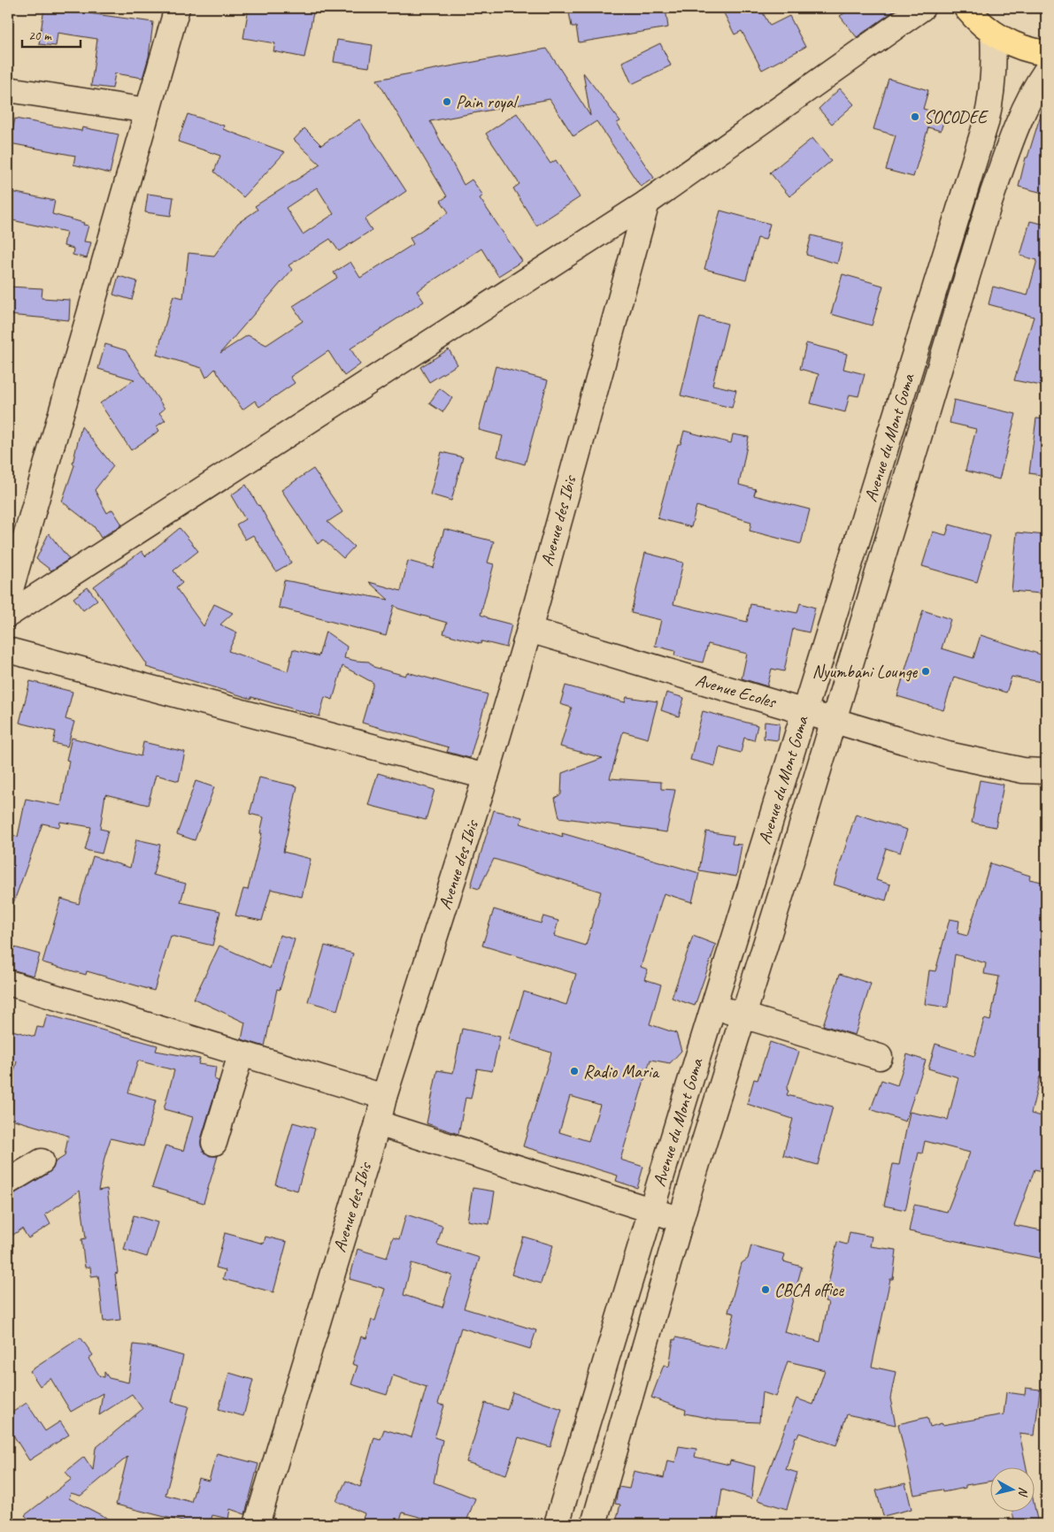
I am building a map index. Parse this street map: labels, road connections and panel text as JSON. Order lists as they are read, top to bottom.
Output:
{
  "streets": {
    "street": ["Avenue du Mont Goma", "Avenue des Ibis", "Avenue Ecoles"]
  },
  "crossings": [
    ["Avenue du Mont Goma", "Avenue Ecoles"],
    ["Avenue des Ibis", "Avenue Ecoles"]
  ],
  "places": [
    "Pain royal",
    "SOCODEE",
    "Nyumbani Lounge",
    "Radio Maria",
    "CBCA office"
  ],
  "scale_bar": "20 m",
  "north": "right"
}
